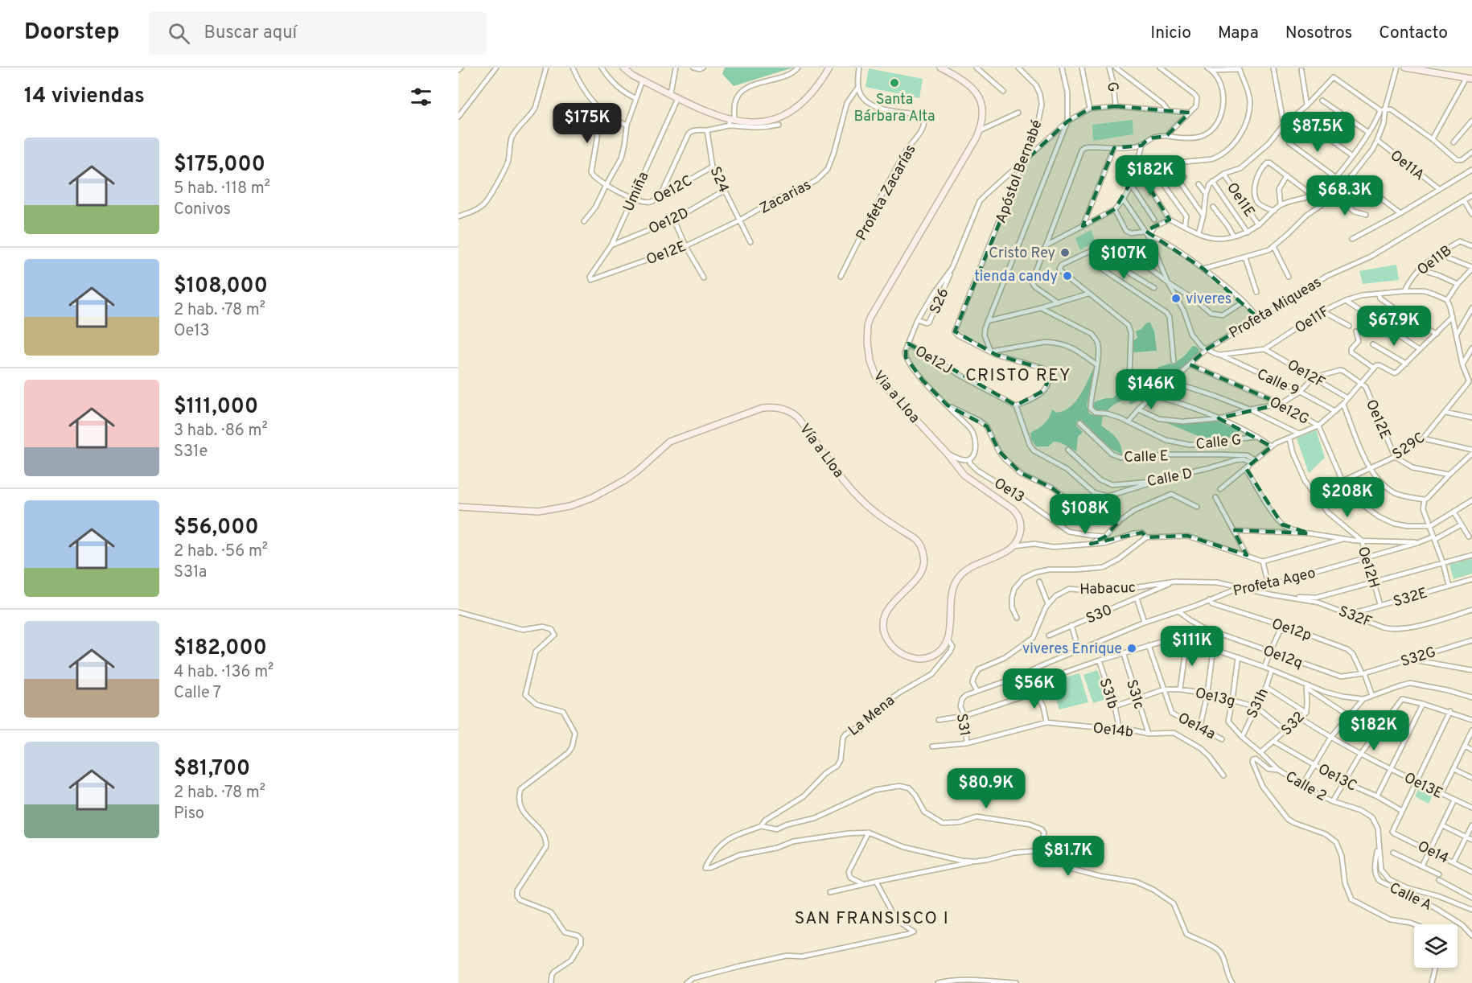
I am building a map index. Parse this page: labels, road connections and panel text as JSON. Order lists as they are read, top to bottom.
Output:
{
  "streets": {
    "street": [
      "G",
      "Oe11A",
      "Apóstol Bernabé",
      "S24",
      "Oe12C",
      "Umiña",
      "Profeta Zacarías",
      "Zacarias",
      "Oe11E",
      "Oe12D",
      "Oe12E",
      "Oe11B",
      "S26",
      "Profeta Miqueas",
      "Oe11F",
      "Oe12J",
      "Oe12F",
      "Calle 9",
      "Via a Lloa",
      "Oe12G",
      "Calle G",
      "S29C",
      "Vía a Lloa",
      "Calle E",
      "Calle D",
      "Oe13",
      "Oe12H",
      "Profeta Ageo",
      "Habacuc",
      "S32E",
      "S30",
      "S32F",
      "Oe12p",
      "Oe12q",
      "S32G",
      "S31b",
      "S31c",
      "Oe13g",
      "S31h",
      "La Mena",
      "S32",
      "S31",
      "Oe14a",
      "Oe14b",
      "Oe13C",
      "Oe13E",
      "Calle 2",
      "Oe14",
      "Calle A"
    ]
  },
  "crossings": [
    ["S24", "Oe12C"],
    ["S24", "Zacarias"],
    ["S24", "Oe12D"],
    ["S24", "Oe12E"],
    ["Oe12C", "Umiña"],
    ["Umiña", "Oe12D"],
    ["Umiña", "Oe12E"],
    ["Profeta Zacarías", "Zacarias"],
    ["Zacarias", "Oe12E"],
    ["Oe12E", "S29C"],
    ["Oe11B", "Oe11F"],
    ["Profeta Miqueas", "Oe11F"],
    ["Profeta Miqueas", "Oe12G"],
    ["Profeta Miqueas", "Calle G"],
    ["Oe11F", "Oe12F"],
    ["Oe11F", "Calle 9"],
    ["Oe12G", "S29C"],
    ["Vía a Lloa", "La Mena"],
    ["Calle E", "Calle D"],
    ["Oe12H", "Profeta Ageo"],
    ["Oe12H", "S32E"],
    ["Profeta Ageo", "Habacuc"],
    ["Profeta Ageo", "S32F"],
    ["Profeta Ageo", "Oe12p"],
    ["Profeta Ageo", "Oe12q"],
    ["Profeta Ageo", "S31"],
    ["Habacuc", "S30"],
    ["Habacuc", "S32F"],
    ["S32E", "S32F"],
    ["Oe12p", "Oe12q"],
    ["Oe12p", "S32G"],
    ["Oe12p", "S31h"],
    ["Oe12q", "S32G"],
    ["Oe12q", "S31h"],
    ["S31b", "Oe13g"],
    ["S31b", "Oe14b"],
    ["S31c", "Oe13g"],
    ["S31c", "Oe14b"],
    ["Oe13g", "S31h"],
    ["Oe13g", "S32"],
    ["Oe13g", "Oe14a"],
    ["Oe13g", "Calle 2"],
    ["S31h", "Calle 2"],
    ["S32", "Oe13C"],
    ["S32", "Oe13E"],
    ["S32", "Calle 2"],
    ["S31", "Oe14b"],
    ["Oe13C", "Oe14"],
    ["Calle 2", "Calle A"]
  ],
  "districts": ["CRISTO REY", "SAN FRANSISCO I"],
  "places": [
    "Santa Bárbara Alta",
    "Cristo Rey",
    "tienda candy",
    "viveres",
    "viveres Enrique"
  ],
  "page": {
    "header": "Doorstep",
    "search": "Buscar aquí",
    "nav": [
      "Inicio",
      "Mapa",
      "Nosotros",
      "Contacto"
    ],
    "heading": "14 viviendas",
    "price": [
      "$175K",
      "$87.5K",
      "$182K",
      "$68.3K",
      "$107K",
      "$67.9K",
      "$146K",
      "$208K",
      "$108K",
      "$111K",
      "$56K",
      "$182K",
      "$80.9K",
      "$81.7K"
    ],
    "list": [
      {
        "name": "$175,000",
        "note": "5 hab. · 118 m² · Conivos"
      },
      {
        "name": "$108,000",
        "note": "2 hab. · 78 m² · Oe13"
      },
      {
        "name": "$111,000",
        "note": "3 hab. · 86 m² · S31e"
      },
      {
        "name": "$56,000",
        "note": "2 hab. · 56 m² · S31a"
      },
      {
        "name": "$182,000",
        "note": "4 hab. · 136 m² · Calle 7"
      },
      {
        "name": "$81,700",
        "note": "2 hab. · 78 m² · Piso"
      }
    ]
  }
}
